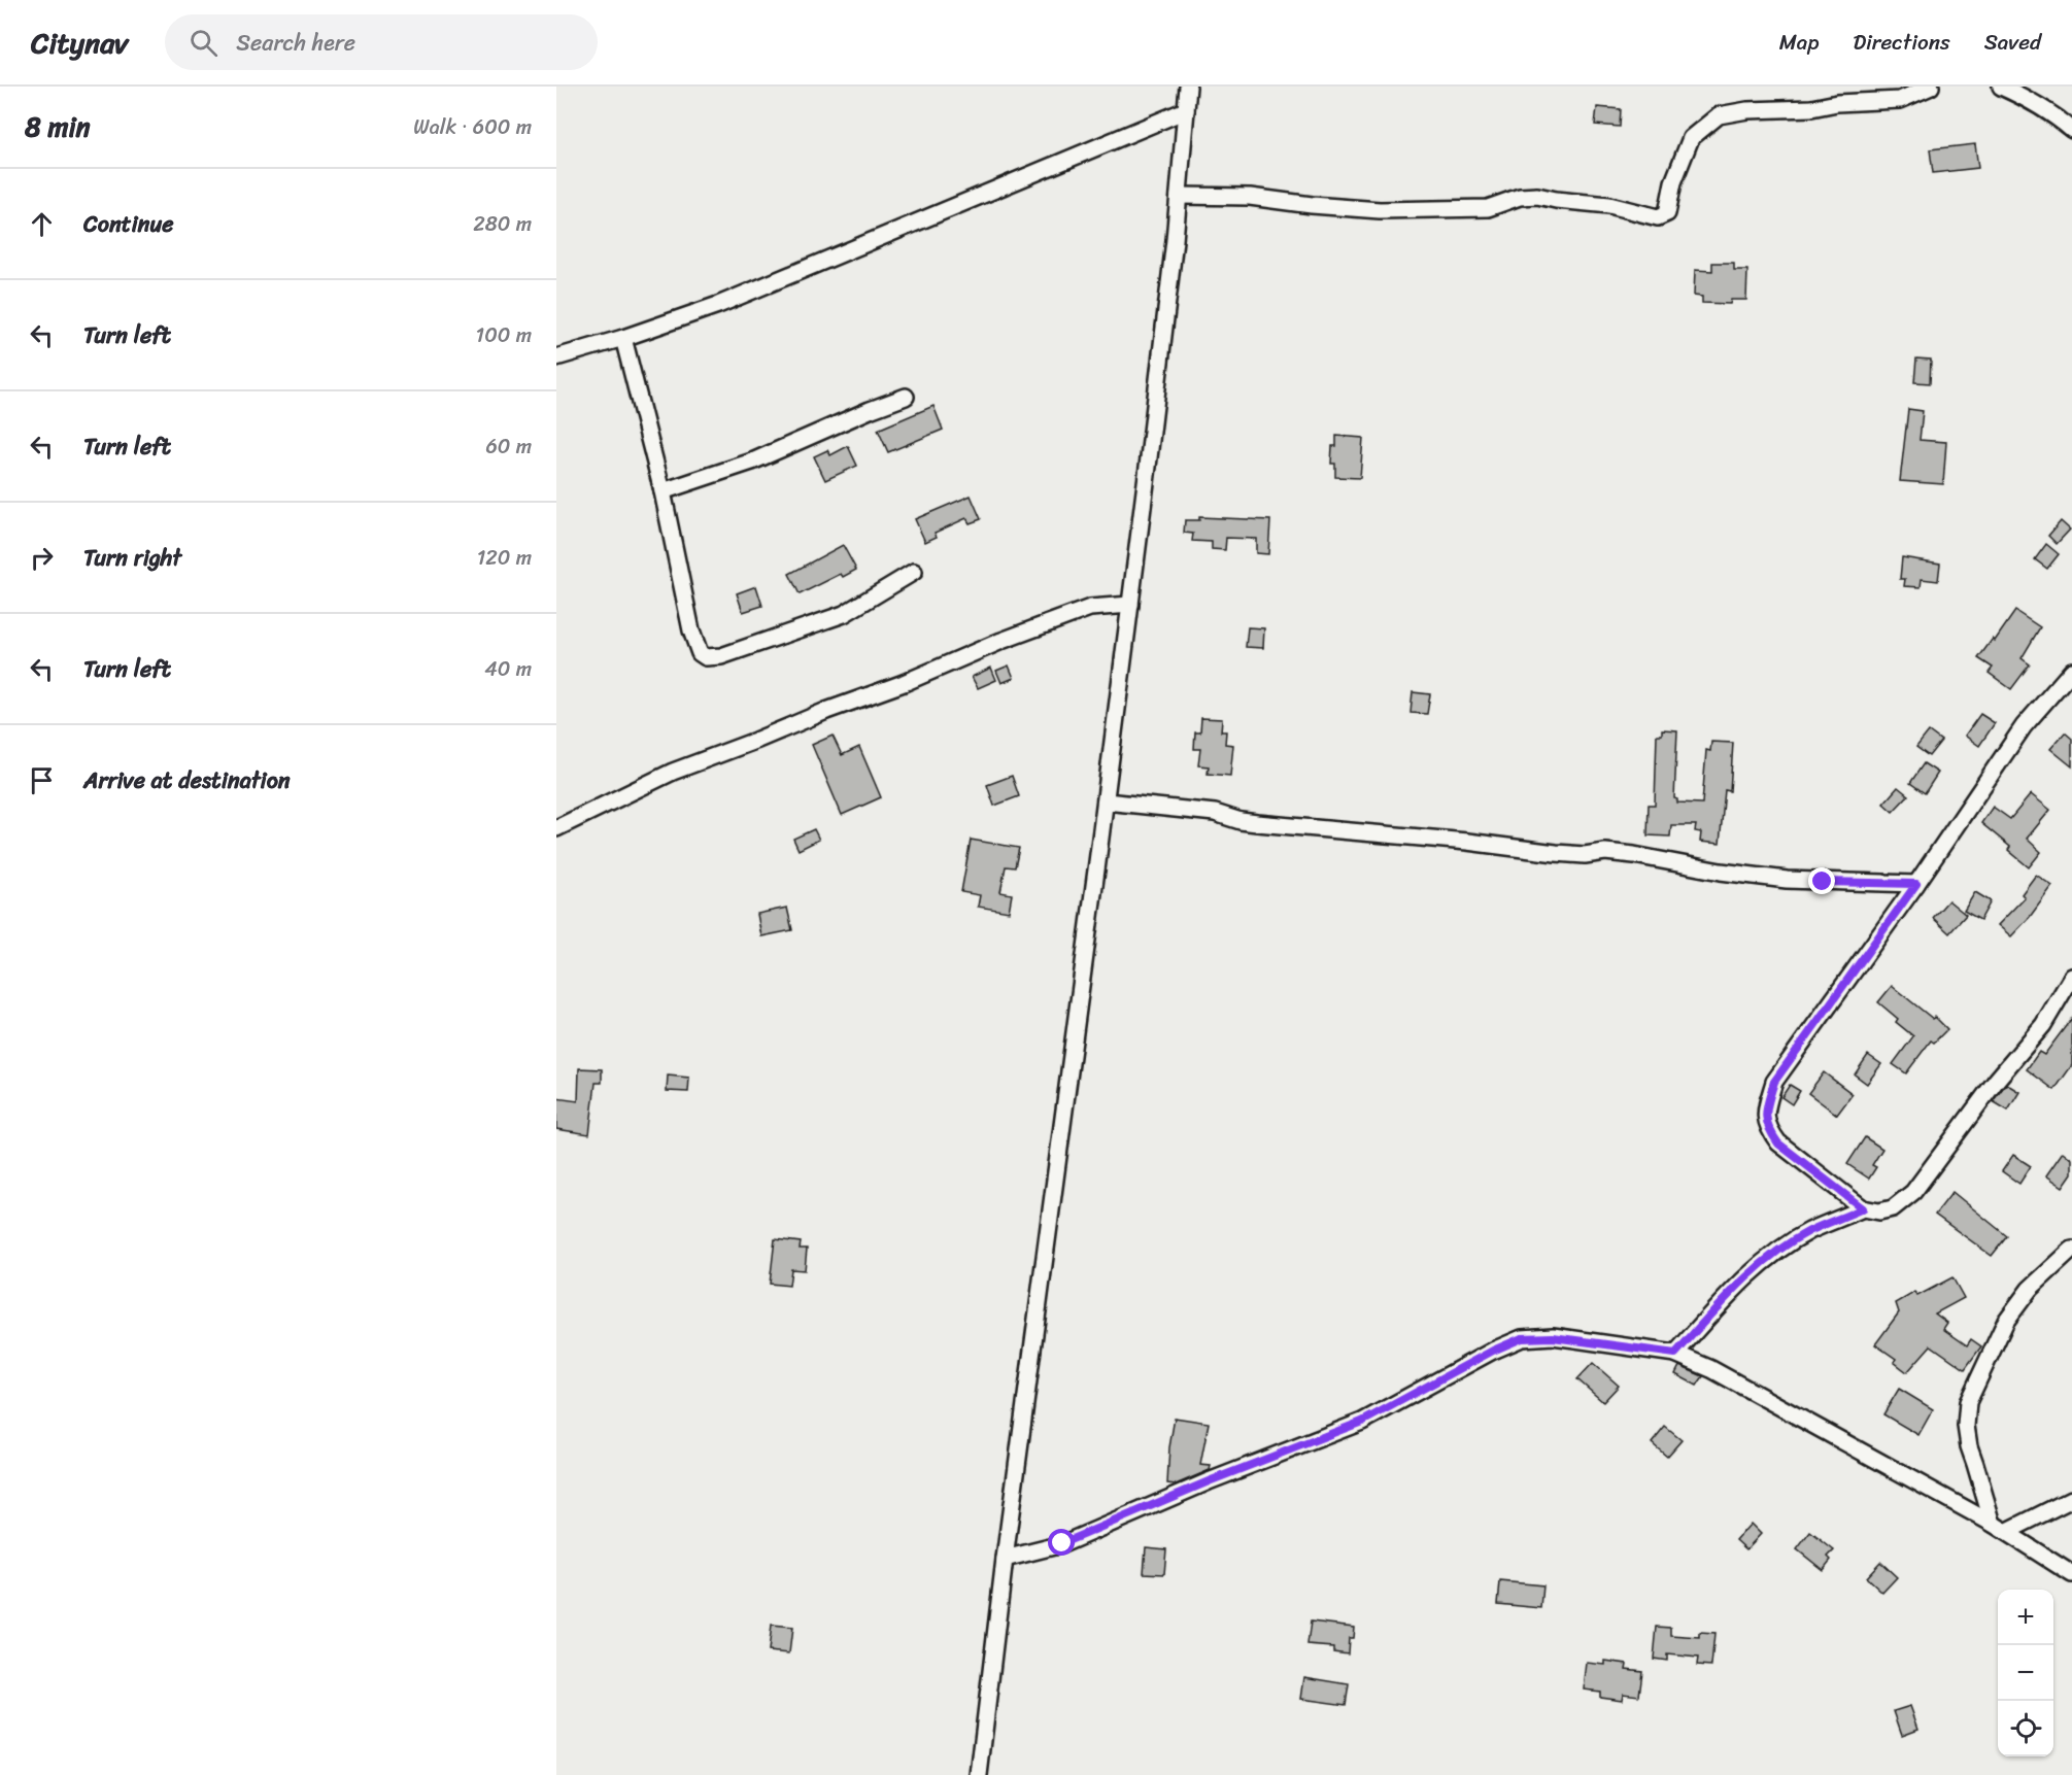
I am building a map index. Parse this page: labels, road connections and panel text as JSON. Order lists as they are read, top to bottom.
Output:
{
  "page": {
    "header": "Citynav",
    "search": "Search here",
    "nav": ["Map", "Directions", "Saved"],
    "heading": ["8 min", "Walk · 600 m"],
    "list": [
      ["Continue", "280 m"],
      ["Turn left", "100 m"],
      ["Turn left", "60 m"],
      ["Turn right", "120 m"],
      ["Turn left", "40 m"],
      "Arrive at destination"
    ],
    "map_buttons": ["+", "−"]
  }
}
